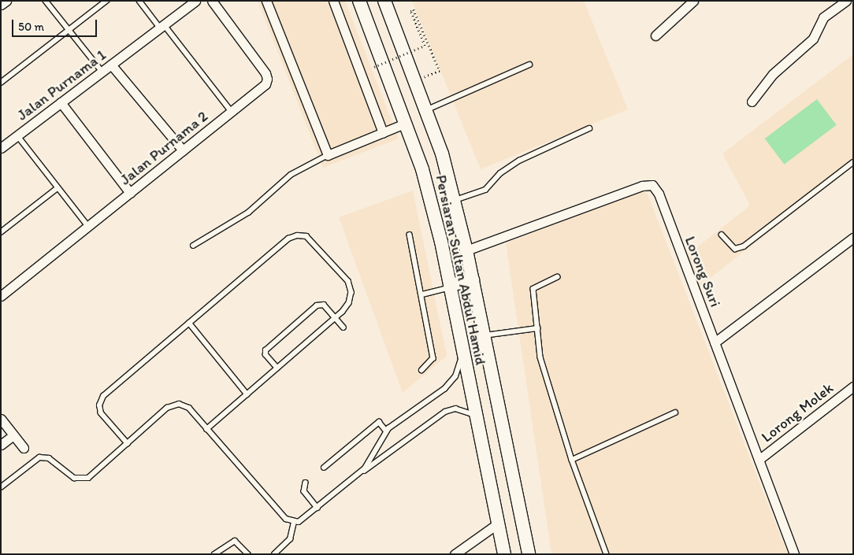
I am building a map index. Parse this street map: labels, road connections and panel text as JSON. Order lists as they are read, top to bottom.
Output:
{
  "streets": {
    "main road": ["Persiaran Sultan Abdul Hamid"],
    "street": [
      "Jalan Purnama 1",
      "Jalan Purnama 2",
      "Lorong Suri",
      "Lorong Molek"
    ]
  },
  "crossings": [
    ["Persiaran Sultan Abdul Hamid", "Lorong Suri"],
    ["Lorong Suri", "Lorong Molek"]
  ],
  "scale_bar": "50 m"
}
